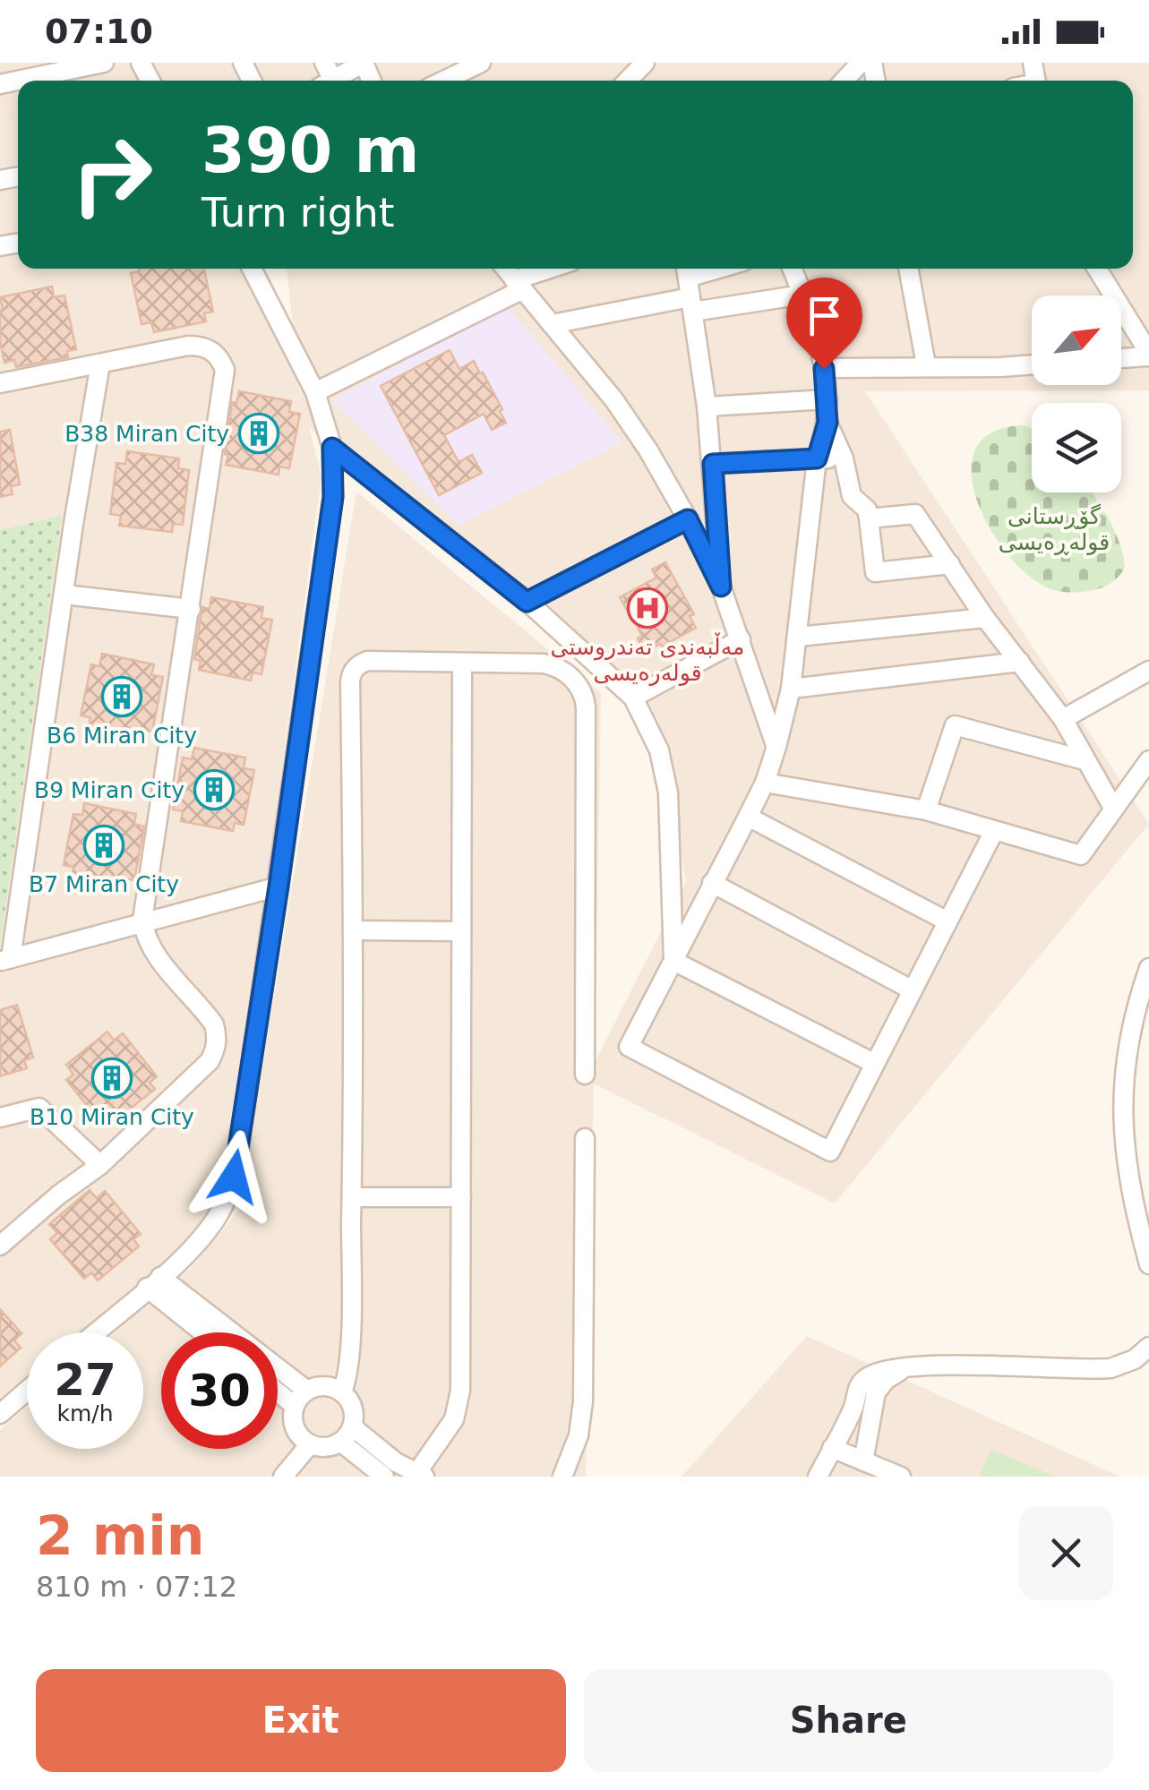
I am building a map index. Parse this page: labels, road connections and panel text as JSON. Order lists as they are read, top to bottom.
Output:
{
  "parks": ["گۆڕستانی قولەڕەیسی"],
  "places": {
    "building": [
      "B38 Miran City",
      "B6 Miran City",
      "B9 Miran City",
      "B7 Miran City",
      "B10 Miran City"
    ],
    "hospital": ["مەڵبەندی تەندروستی قولەرەیسی"]
  },
  "north": "top right",
  "page": {
    "status": "07:10",
    "turn": ["390 m", "Turn right"],
    "speed": "27 km/h",
    "limit": "30",
    "heading": ["2 min", "810 m · 07:12"],
    "buttons": ["Exit", "Share"]
  }
}
